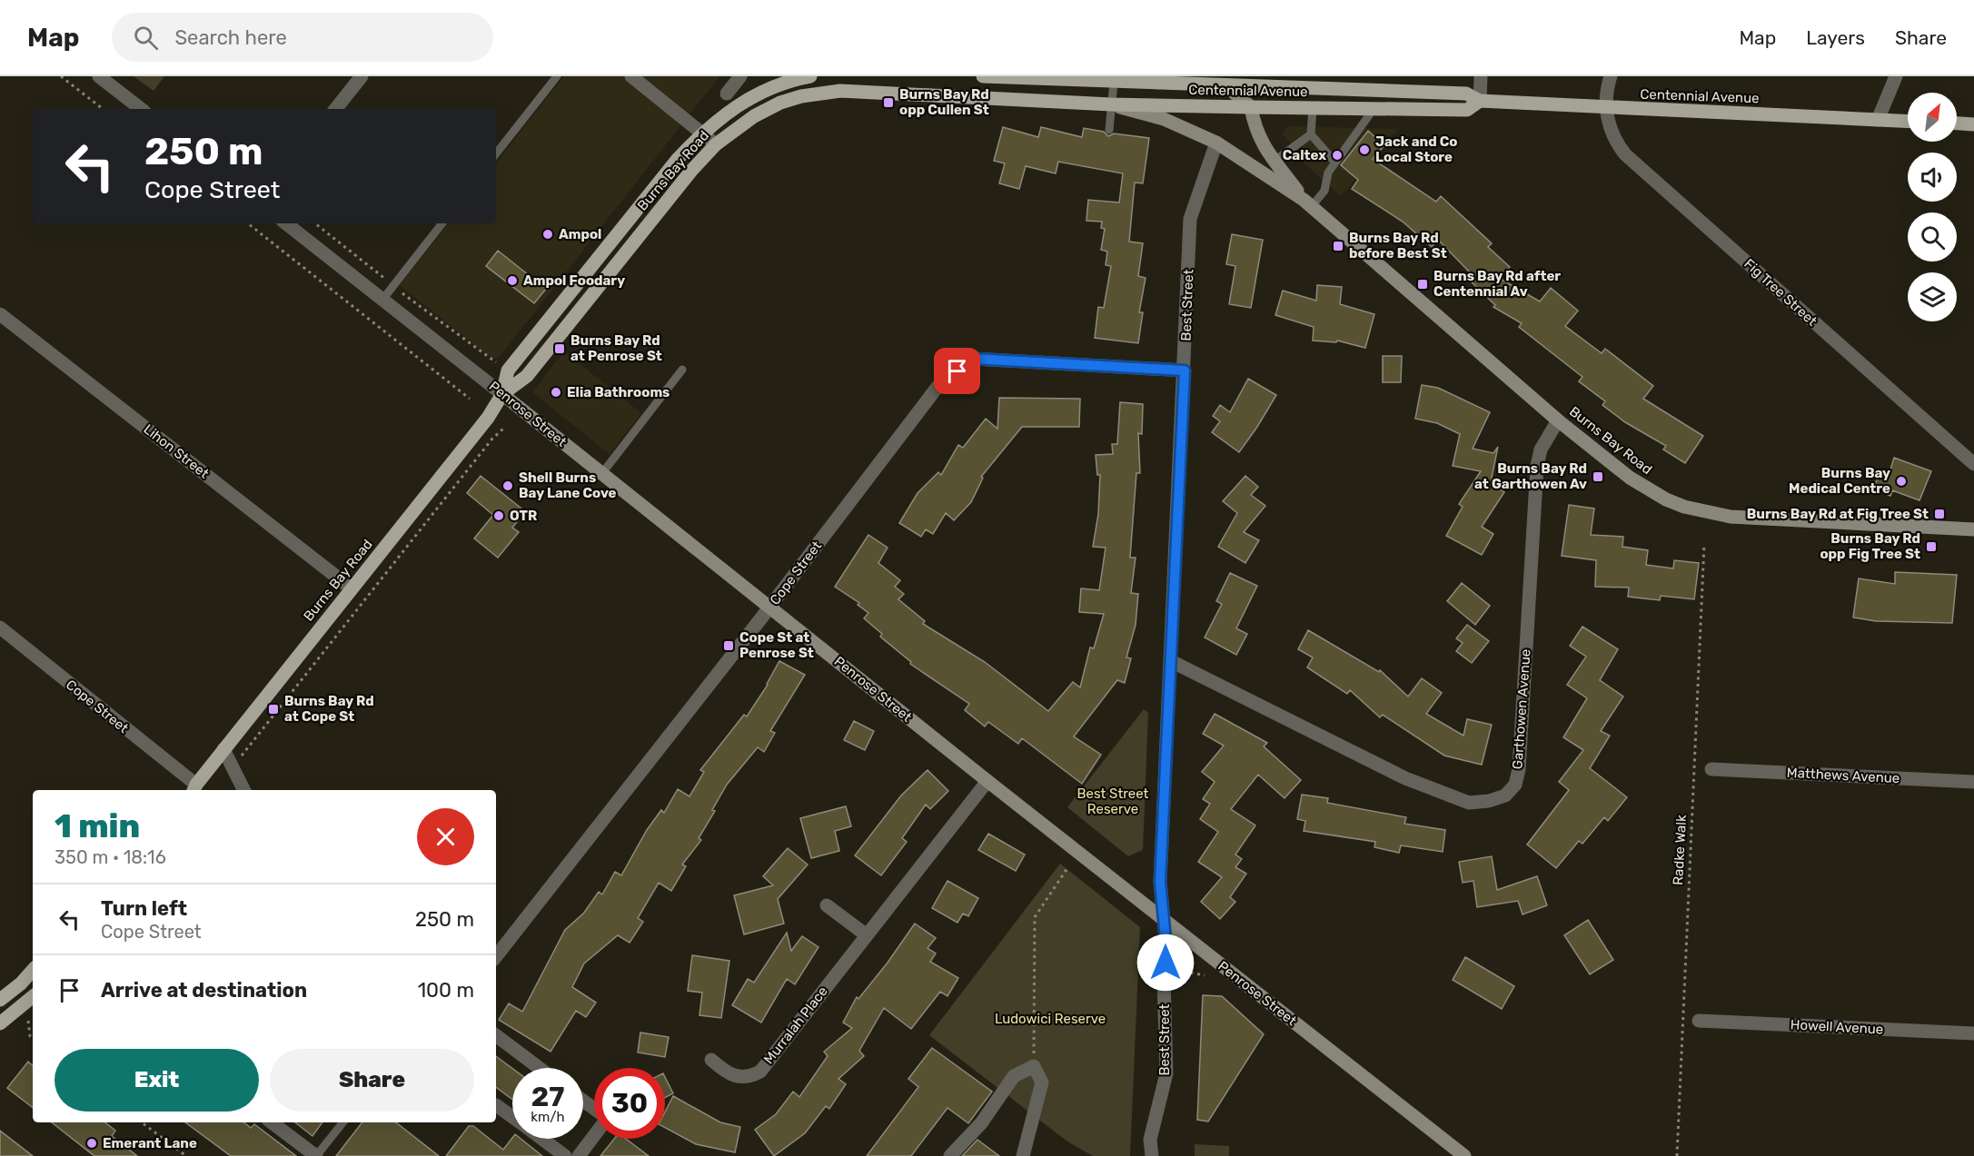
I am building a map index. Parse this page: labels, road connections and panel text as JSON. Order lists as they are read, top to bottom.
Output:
{
  "streets": {
    "main road": ["Centennial Avenue", "Burns Bay Road", "Penrose Street"],
    "street": [
      "Fig Tree Street",
      "Best Street",
      "Lihon Street",
      "Cope Street",
      "Garthowen Avenue",
      "Matthews Avenue",
      "Murralah Place",
      "Howell Avenue"
    ],
    "path": ["Radke Walk"]
  },
  "crossings": [
    ["Centennial Avenue", "Burns Bay Road"],
    ["Centennial Avenue", "Fig Tree Street"],
    ["Burns Bay Road", "Best Street"],
    ["Burns Bay Road", "Penrose Street"],
    ["Burns Bay Road", "Lihon Street"],
    ["Burns Bay Road", "Cope Street"],
    ["Burns Bay Road", "Garthowen Avenue"],
    ["Best Street", "Penrose Street"],
    ["Best Street", "Cope Street"],
    ["Best Street", "Garthowen Avenue"],
    ["Penrose Street", "Cope Street"],
    ["Penrose Street", "Murralah Place"]
  ],
  "parks": ["Best Street Reserve", "Ludowici Reserve"],
  "places": {
    "transit": [
      "Burns Bay Rd opp Cullen St",
      "Burns Bay Rd before Best St",
      "Burns Bay Rd after Centennial Av",
      "Burns Bay Rd at Penrose St",
      "Burns Bay Rd at Garthowen Av",
      "Burns Bay Rd at Fig Tree St",
      "Burns Bay Rd opp Fig Tree St",
      "Cope St at Penrose St",
      "Burns Bay Rd at Cope St"
    ],
    "other": [
      "Jack and Co Local Store",
      "Caltex",
      "Ampol",
      "Ampol Foodary",
      "Elia Bathrooms",
      "Burns Bay Medical Centre",
      "Shell Burns Bay Lane Cove",
      "OTR",
      "Emerant Lane"
    ]
  },
  "north": "top right",
  "page": {
    "header": "Map",
    "search": "Search here",
    "nav": ["Map", "Layers", "Share"],
    "turn": ["250 m", "Cope Street"],
    "heading": ["1 min", "350 m · 18:16"],
    "list": [
      {
        "name": "Turn left",
        "note": "Cope Street",
        "value": "250 m"
      },
      {
        "name": "Arrive at destination",
        "value": "100 m"
      }
    ],
    "buttons": ["Exit", "Share"],
    "speed": "27 km/h",
    "limit": "30"
  }
}
